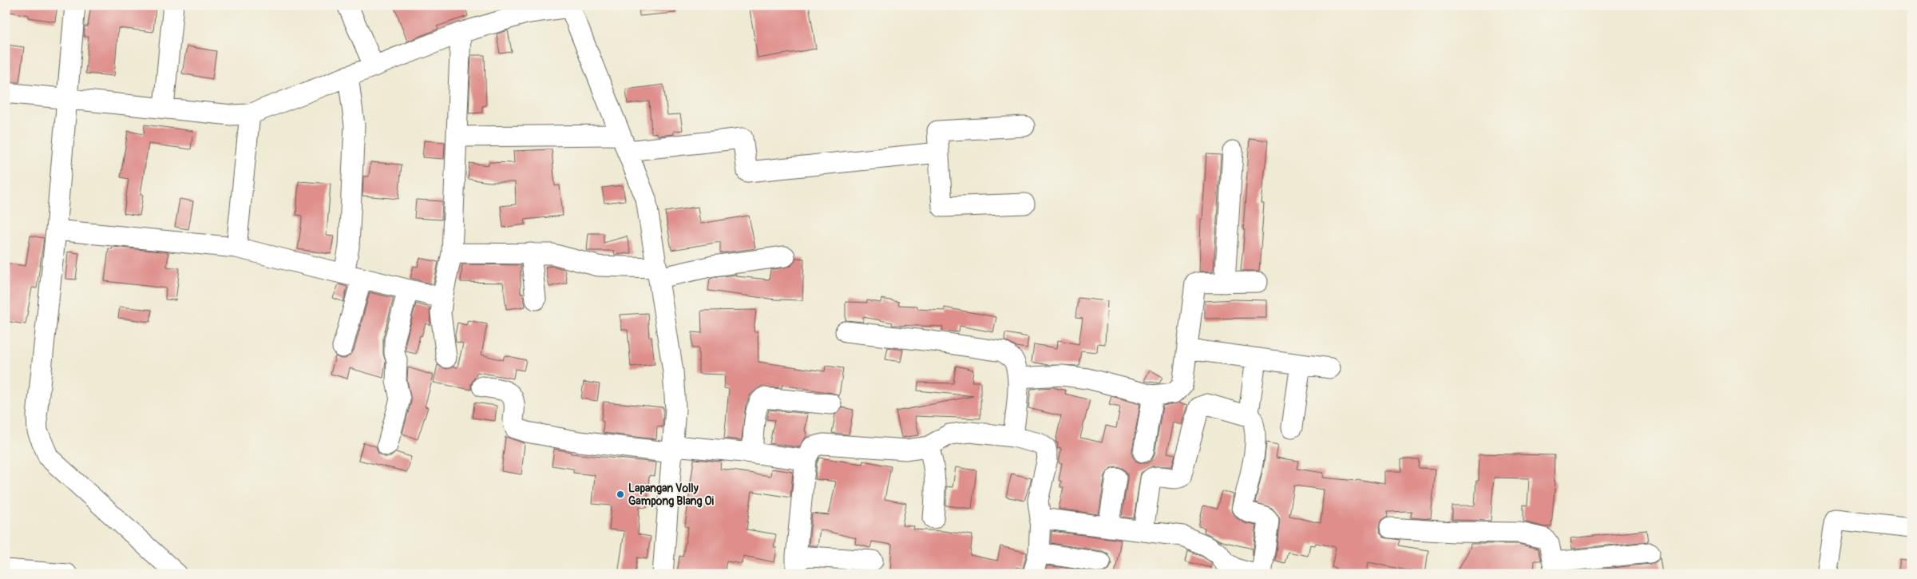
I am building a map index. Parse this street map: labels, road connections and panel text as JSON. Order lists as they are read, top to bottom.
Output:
{
  "places": ["Lapangan Volly Gampong Blang Oi"]
}
